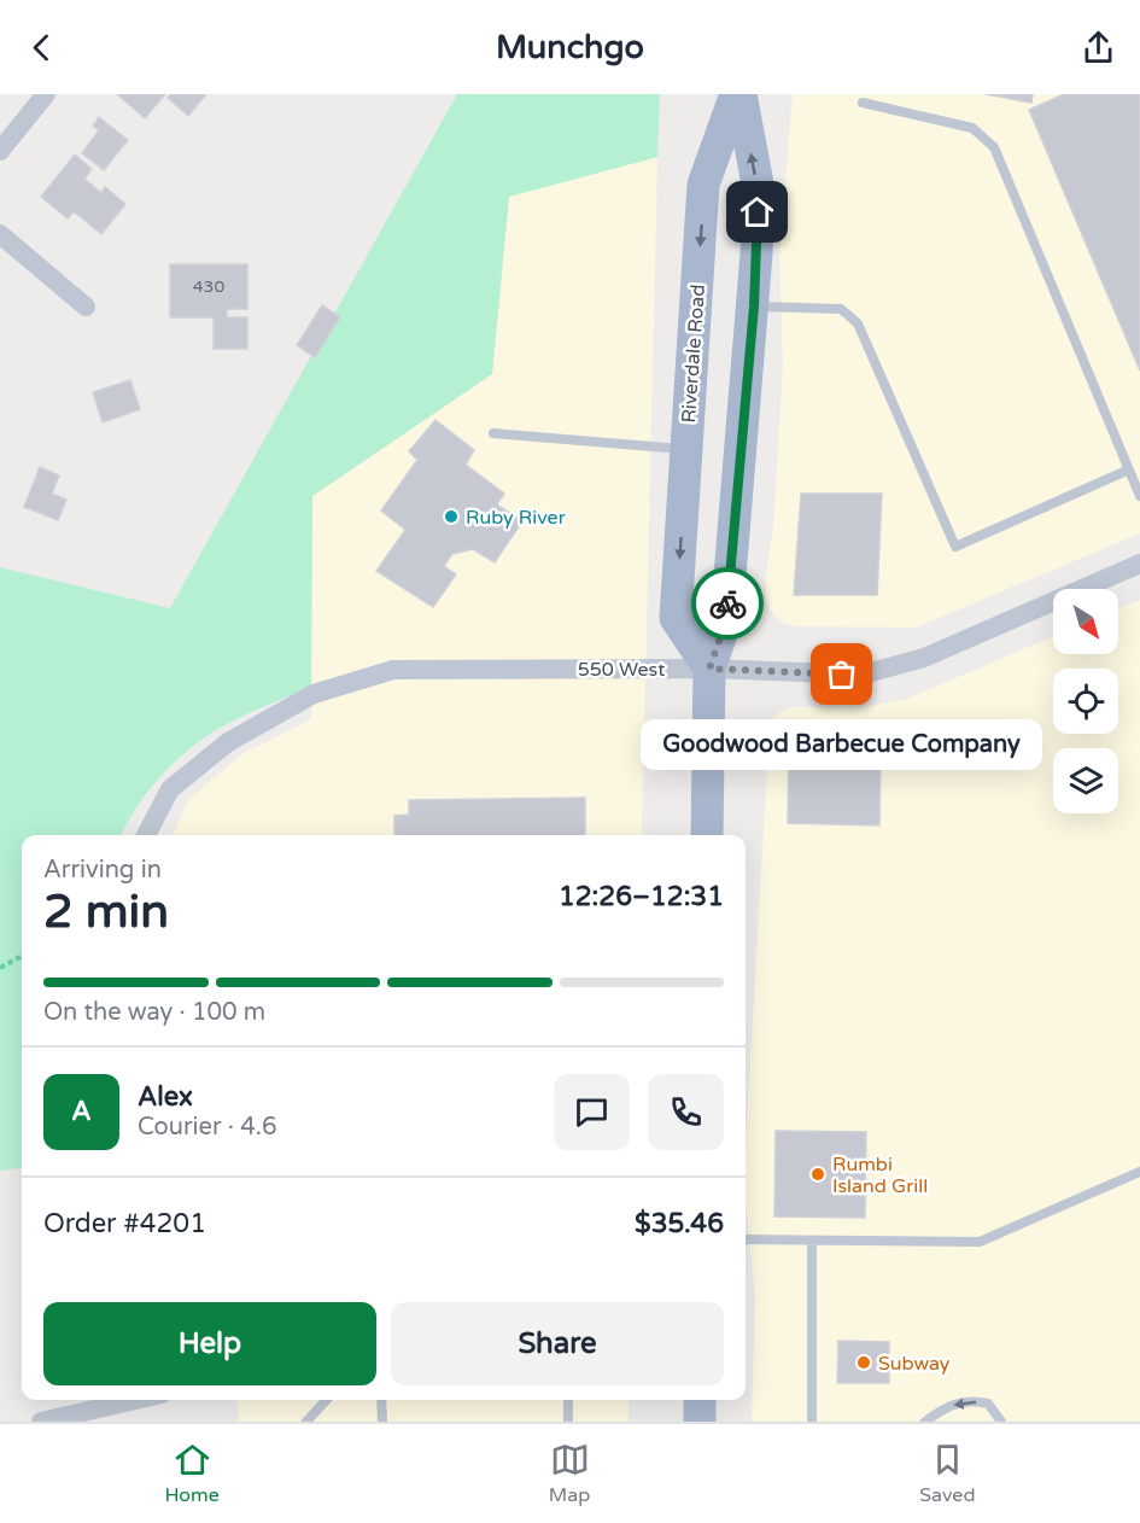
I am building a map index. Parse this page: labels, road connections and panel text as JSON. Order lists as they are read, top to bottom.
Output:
{
  "streets": {
    "main road": ["Riverdale Road"],
    "street": ["550 West"]
  },
  "crossings": [
    ["Riverdale Road", "550 West"]
  ],
  "places": [
    "Ruby River",
    "Goodwood Barbecue Company",
    "Rumbi Island Grill",
    "Subway"
  ],
  "house_numbers": ["430"],
  "north": "bottom right",
  "page": {
    "header": "Munchgo",
    "bubble": "Goodwood Barbecue Company",
    "heading": ["2 min", "Arriving in", "12:26–12:31"],
    "panel": [
      "Alex",
      "Courier · 4.6",
      "Order #4201",
      "$35.46"
    ],
    "bar": "On the way · 100 m",
    "round": "A",
    "buttons": ["Help", "Share"],
    "tabs": ["Home", "Map", "Saved"]
  }
}
